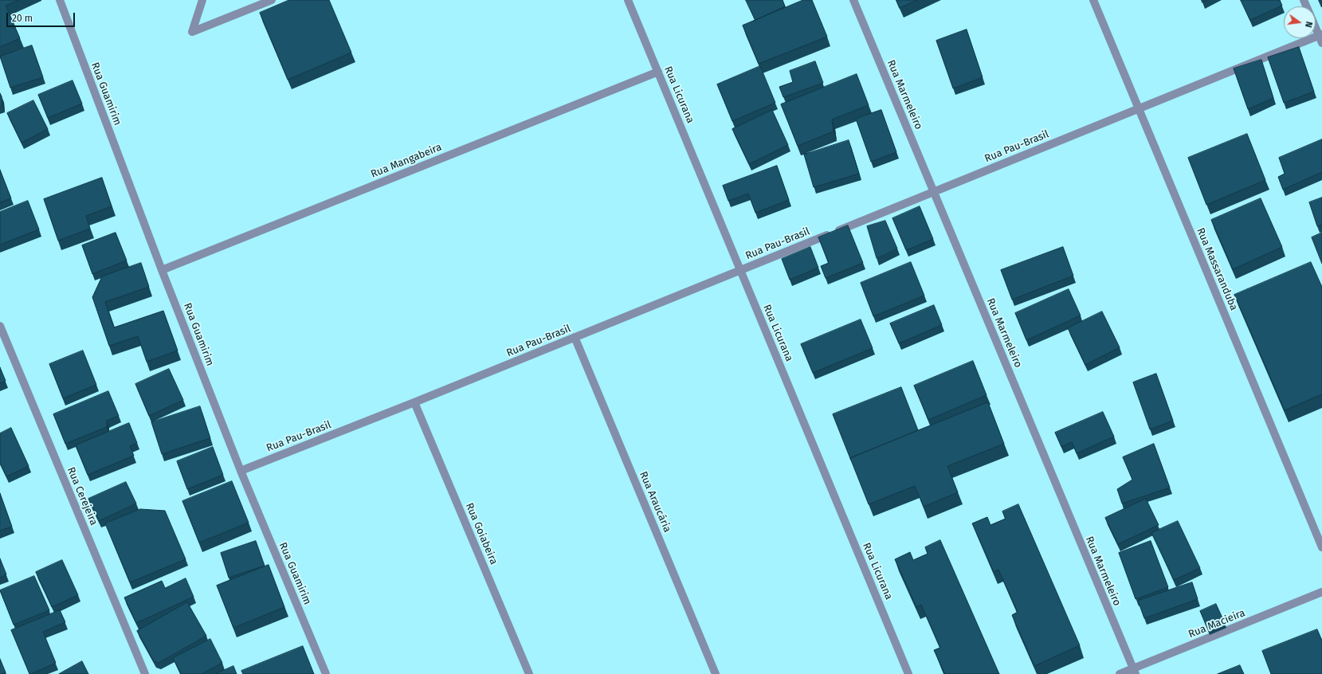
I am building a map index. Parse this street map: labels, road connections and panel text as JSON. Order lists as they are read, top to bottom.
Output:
{
  "streets": {
    "street": [
      "Rua Guamirim",
      "Rua Licurana",
      "Rua Marmeleiro",
      "Rua Pau-Brasil",
      "Rua Mangabeira",
      "Rua Massaranduba",
      "Rua Cerejeira",
      "Rua Araucária",
      "Rua Goiabeira",
      "Rua Macieira"
    ]
  },
  "crossings": [
    ["Rua Guamirim", "Rua Pau-Brasil"],
    ["Rua Guamirim", "Rua Mangabeira"],
    ["Rua Licurana", "Rua Pau-Brasil"],
    ["Rua Licurana", "Rua Mangabeira"],
    ["Rua Marmeleiro", "Rua Pau-Brasil"],
    ["Rua Marmeleiro", "Rua Macieira"],
    ["Rua Pau-Brasil", "Rua Massaranduba"],
    ["Rua Pau-Brasil", "Rua Araucária"],
    ["Rua Pau-Brasil", "Rua Goiabeira"]
  ],
  "scale_bar": "20 m",
  "north": "right"
}
